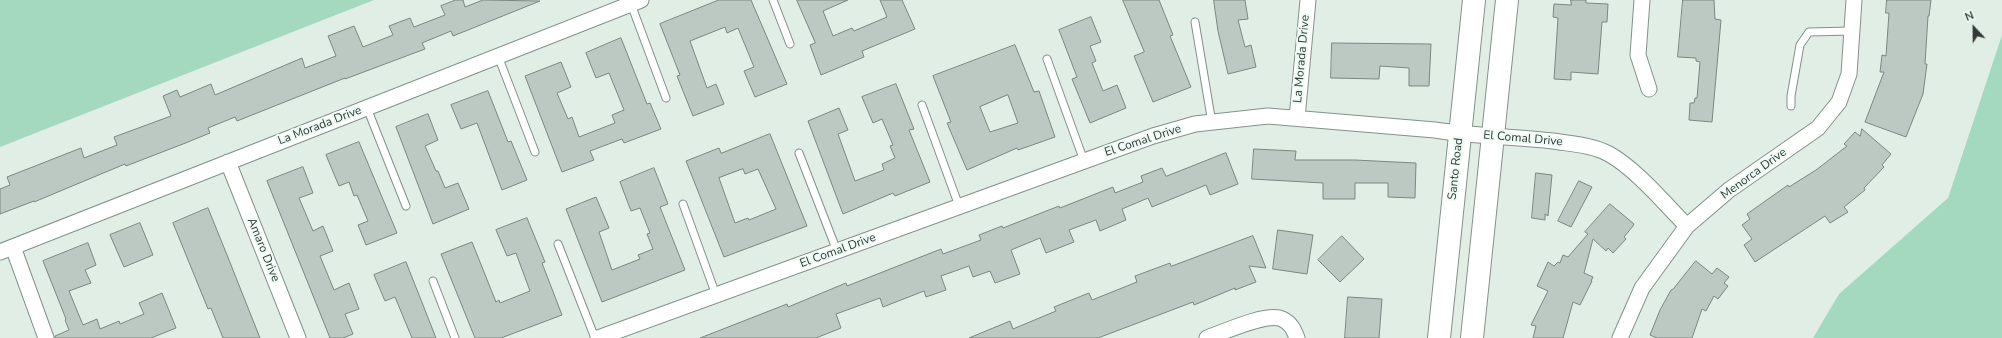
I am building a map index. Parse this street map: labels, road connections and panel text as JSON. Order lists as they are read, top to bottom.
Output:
{
  "streets": {
    "main road": ["Santo Road"],
    "street": [
      "La Morada Drive",
      "El Comal Drive",
      "Menorca Drive",
      "Amaro Drive"
    ]
  },
  "crossings": [
    ["La Morada Drive", "El Comal Drive"],
    ["La Morada Drive", "Amaro Drive"],
    ["El Comal Drive", "Santo Road"],
    ["El Comal Drive", "Menorca Drive"]
  ],
  "north": "top"
}
